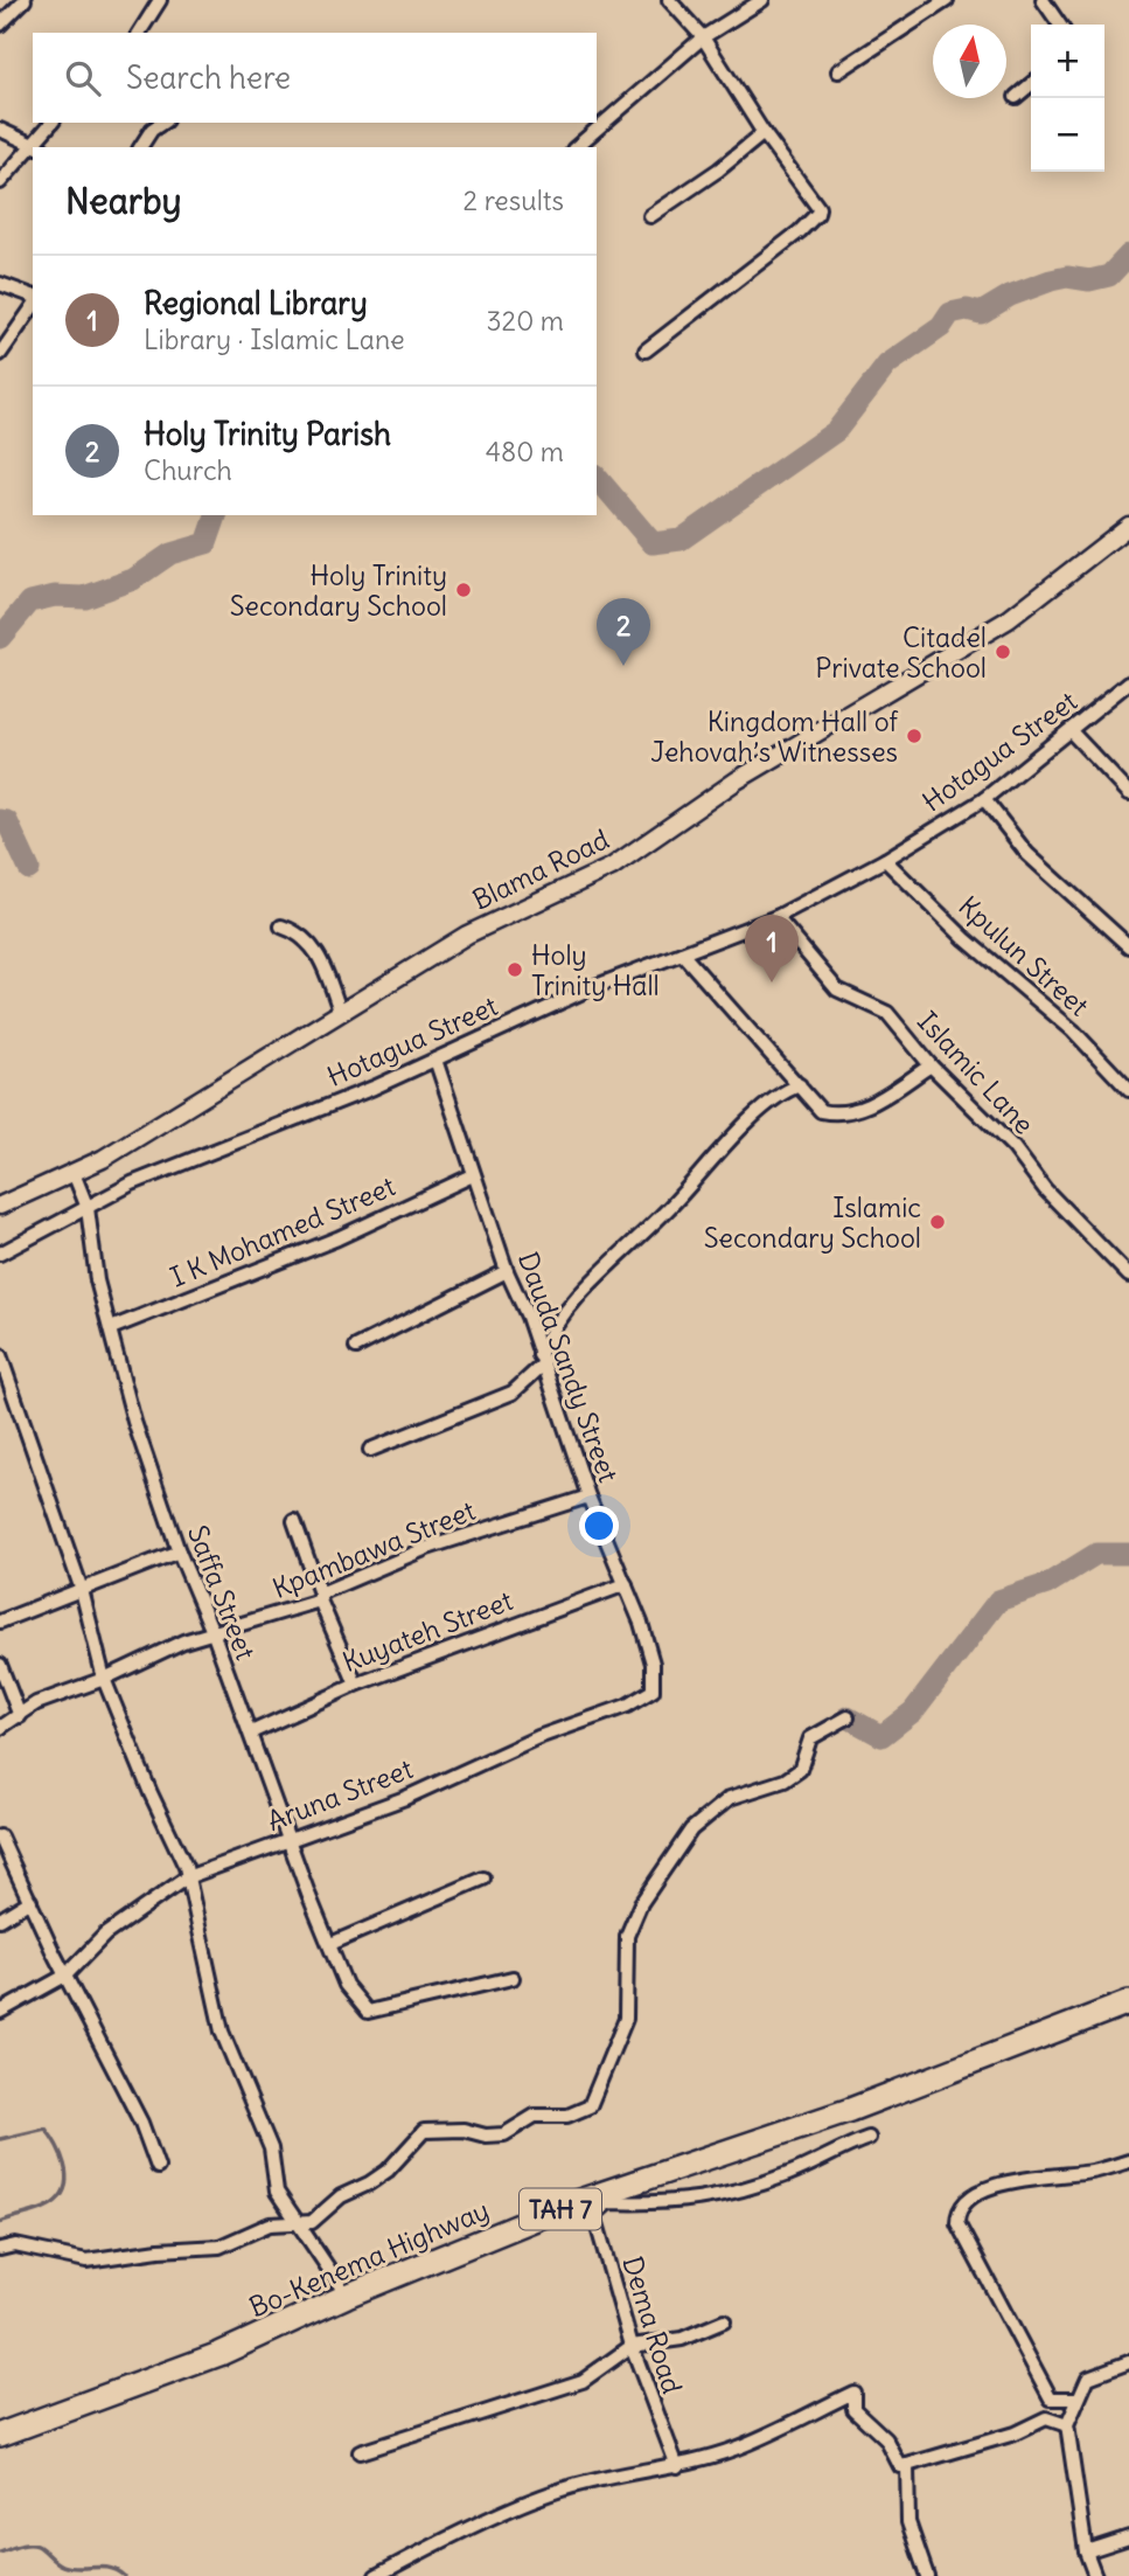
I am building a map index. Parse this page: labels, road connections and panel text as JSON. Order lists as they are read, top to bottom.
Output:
{
  "streets": {
    "highway": ["TAH 7", "Bo-Kenema Highway"],
    "street": [
      "Hotagua Street",
      "Blama Road",
      "Kpulun Street",
      "Islamic Lane",
      "I K Mohamed Street",
      "Dauda Sandy Street",
      "Kpambawa Street",
      "Saffa Street",
      "Kuyateh Street",
      "Aruna Street",
      "Dema Road"
    ]
  },
  "crossings": [
    ["Hotagua Street", "Kpulun Street"],
    ["Hotagua Street", "Islamic Lane"],
    ["Hotagua Street", "Dauda Sandy Street"],
    ["Hotagua Street", "Saffa Street"],
    ["Blama Road", "Saffa Street"],
    ["I K Mohamed Street", "Dauda Sandy Street"],
    ["I K Mohamed Street", "Saffa Street"],
    ["Dauda Sandy Street", "Kpambawa Street"],
    ["Dauda Sandy Street", "Kuyateh Street"],
    ["Dauda Sandy Street", "Aruna Street"],
    ["Kpambawa Street", "Saffa Street"],
    ["Saffa Street", "Kuyateh Street"],
    ["Saffa Street", "Aruna Street"],
    ["Bo-Kenema Highway", "Dema Road"]
  ],
  "places": [
    "Holy Trinity Secondary School",
    "Citadel Private School",
    "Kingdom Hall of Jehovah’s Witnesses",
    "Holy Trinity Hall",
    "Islamic Secondary School"
  ],
  "north": "top",
  "page": {
    "map_buttons": ["+", "−"],
    "search": "Search here",
    "heading": ["Nearby", "2 results"],
    "list": [
      {
        "mark": "1",
        "name": "Regional Library",
        "note": "Library · Islamic Lane",
        "value": "320 m"
      },
      {
        "mark": "2",
        "name": "Holy Trinity Parish",
        "note": "Church",
        "value": "480 m"
      }
    ],
    "pins": ["2", "1"]
  }
}
